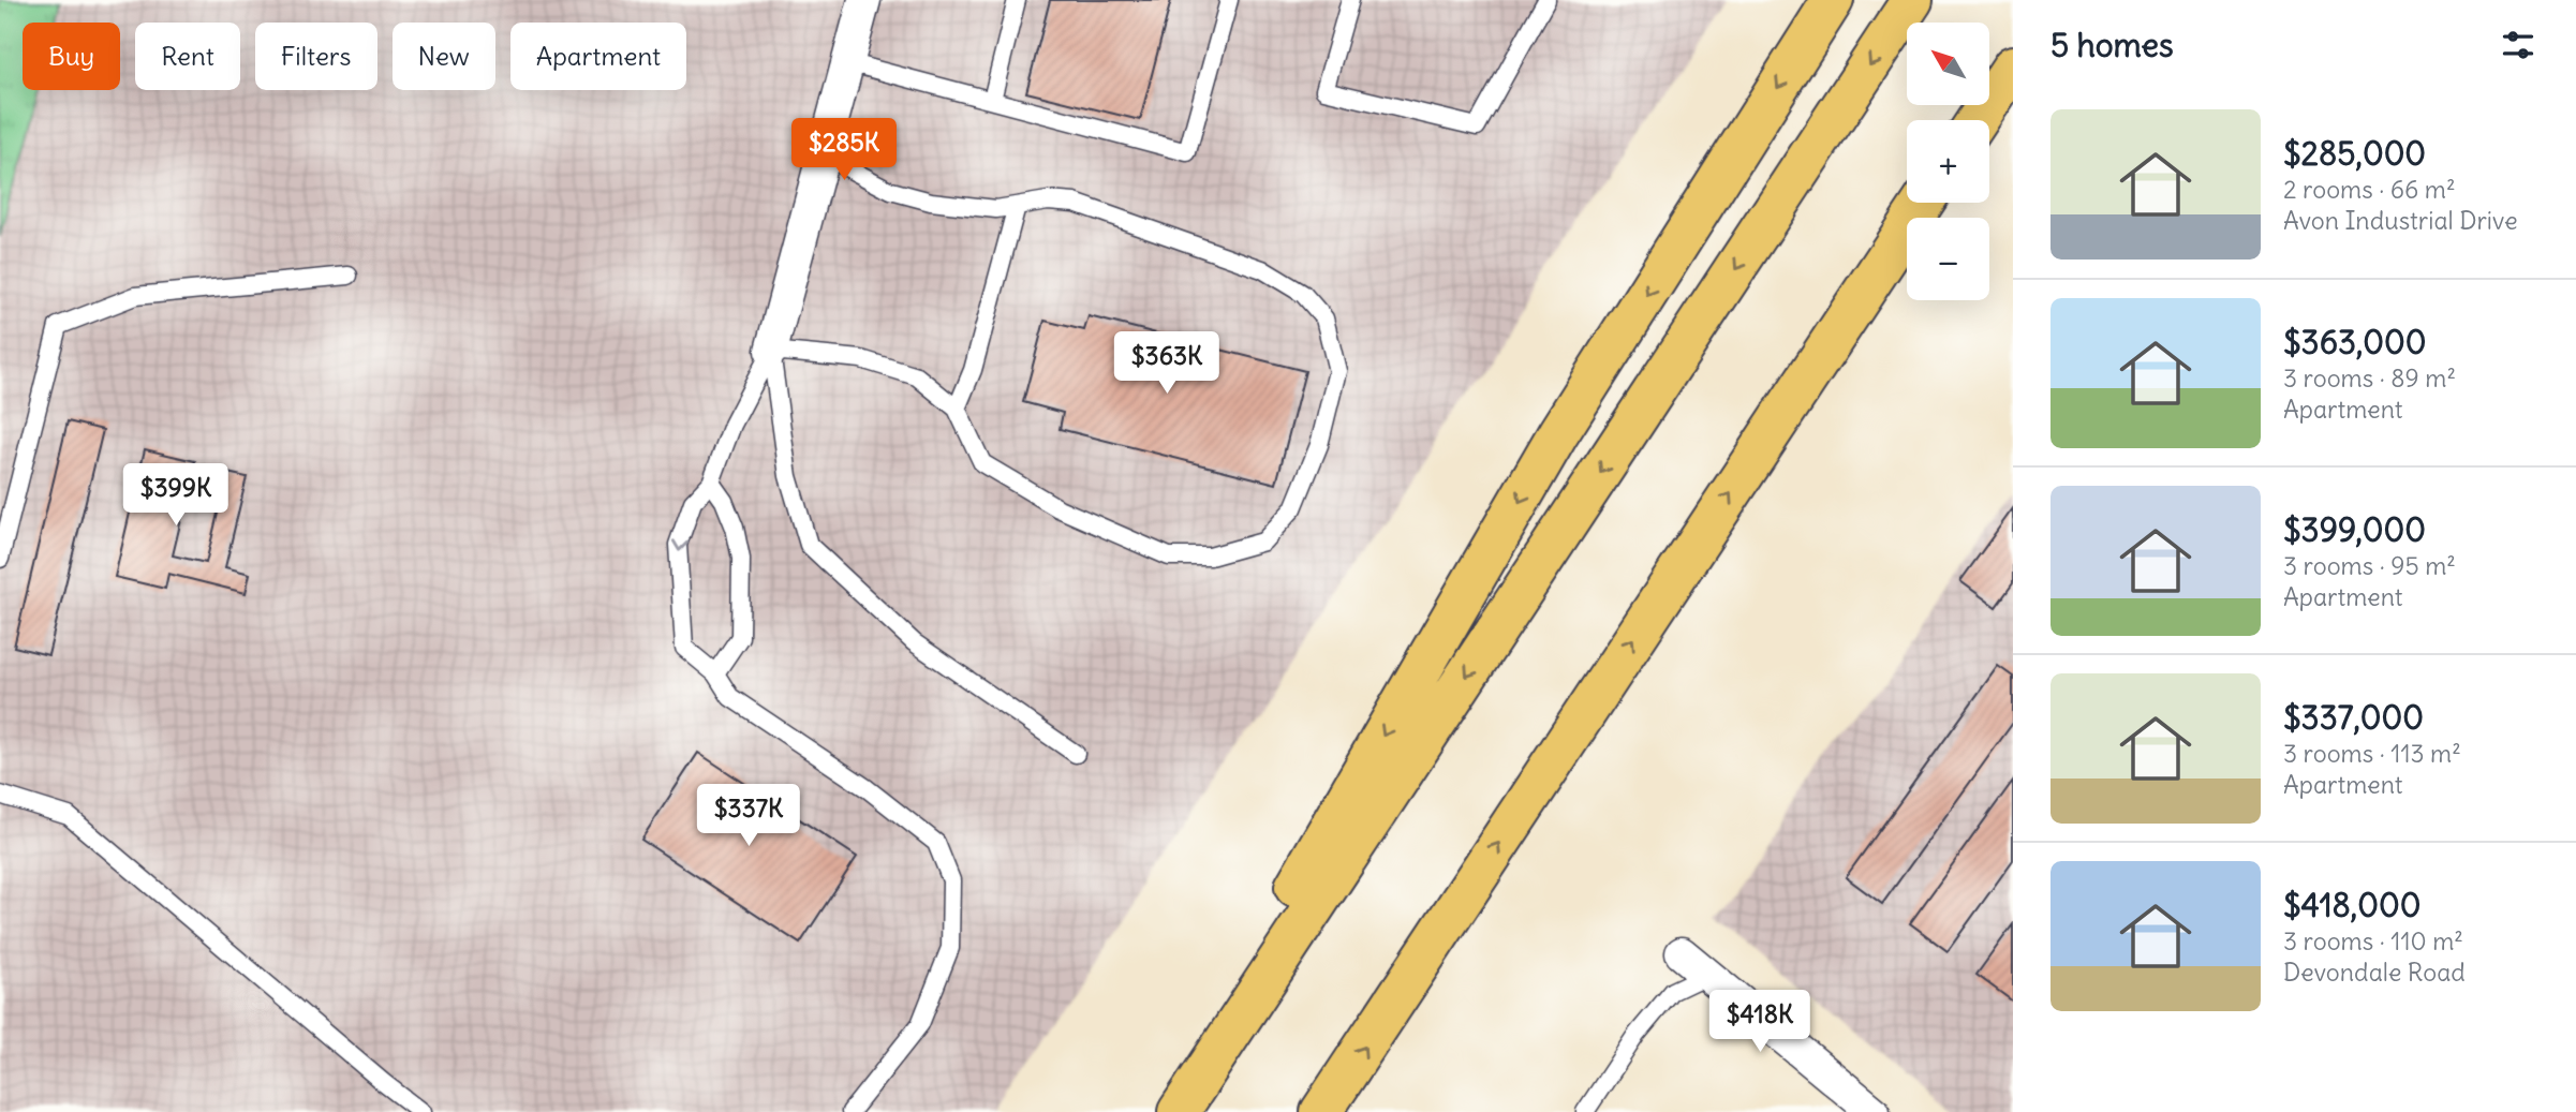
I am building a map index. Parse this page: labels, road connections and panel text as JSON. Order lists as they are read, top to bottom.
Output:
{
  "north": "top left",
  "page": {
    "heading": "5 homes",
    "map_buttons": ["+", "−"],
    "chip": [
      "Buy",
      "Rent",
      "Filters",
      "New",
      "Apartment"
    ],
    "list": [
      {
        "name": "$285,000",
        "note": "2 rooms · 66 m² · Avon Industrial Drive"
      },
      {
        "name": "$363,000",
        "note": "3 rooms · 89 m² · Apartment"
      },
      {
        "name": "$399,000",
        "note": "3 rooms · 95 m² · Apartment"
      },
      {
        "name": "$337,000",
        "note": "3 rooms · 113 m² · Apartment"
      },
      {
        "name": "$418,000",
        "note": "3 rooms · 110 m² · Devondale Road"
      }
    ],
    "price": [
      "$285K",
      "$363K",
      "$399K",
      "$337K",
      "$418K"
    ]
  }
}
